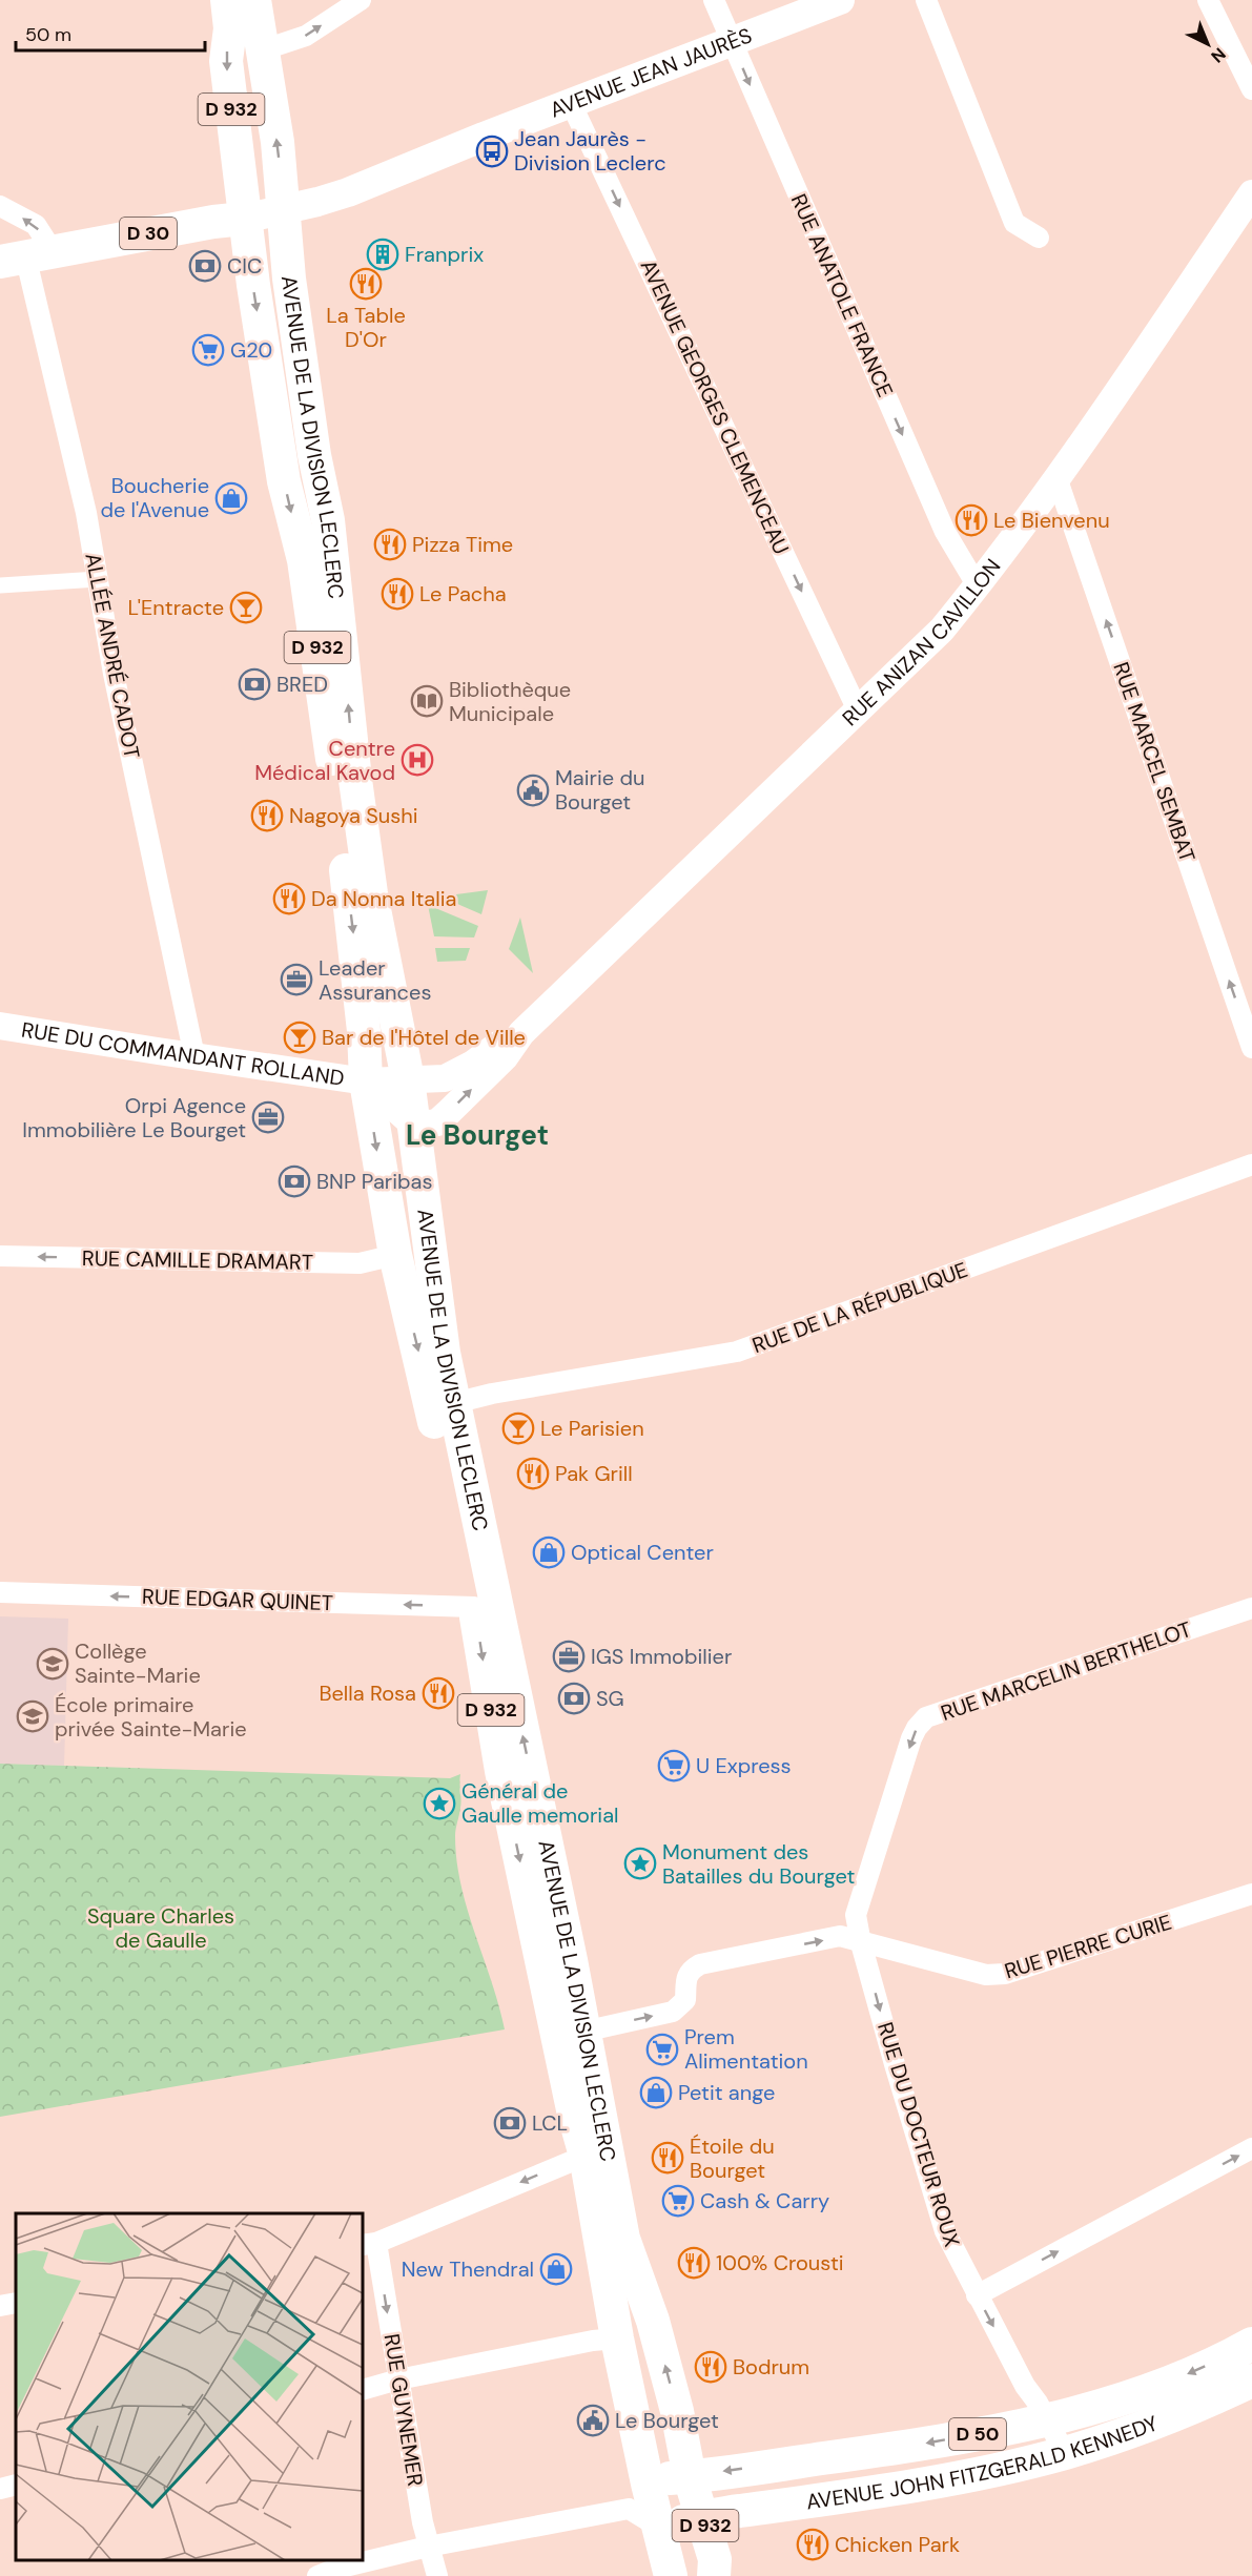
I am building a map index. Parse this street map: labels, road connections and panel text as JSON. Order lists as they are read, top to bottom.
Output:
{
  "streets": {
    "main road": [
      "AVENUE JEAN JAURÈS",
      "D 932",
      "D 30",
      "AVENUE DE LA DIVISION LECLERC",
      "D 50",
      "AVENUE JOHN FITZGERALD KENNEDY"
    ],
    "street": [
      "RUE ANATOLE FRANCE",
      "AVENUE GEORGES CLEMENCEAU",
      "RUE ANIZAN CAVILLON",
      "ALLÉE ANDRÉ CADOT",
      "RUE MARCEL SEMBAT",
      "RUE DU COMMANDANT ROLLAND",
      "RUE CAMILLE DRAMART",
      "RUE DE LA RÉPUBLIQUE",
      "RUE EDGAR QUINET",
      "RUE MARCELIN BERTHELOT",
      "RUE PIERRE CURIE",
      "RUE DU DOCTEUR ROUX",
      "RUE GUYNEMER"
    ]
  },
  "crossings": [
    ["AVENUE JEAN JAURÈS", "D 30"],
    ["AVENUE JEAN JAURÈS", "RUE ANATOLE FRANCE"],
    ["AVENUE JEAN JAURÈS", "AVENUE GEORGES CLEMENCEAU"],
    ["AVENUE JEAN JAURÈS", "AVENUE DE LA DIVISION LECLERC"],
    ["D 30", "AVENUE DE LA DIVISION LECLERC"],
    ["D 30", "ALLÉE ANDRÉ CADOT"],
    ["RUE ANATOLE FRANCE", "RUE ANIZAN CAVILLON"],
    ["AVENUE GEORGES CLEMENCEAU", "RUE ANIZAN CAVILLON"],
    ["AVENUE DE LA DIVISION LECLERC", "RUE ANIZAN CAVILLON"],
    ["AVENUE DE LA DIVISION LECLERC", "RUE DU COMMANDANT ROLLAND"],
    ["AVENUE DE LA DIVISION LECLERC", "RUE CAMILLE DRAMART"],
    ["AVENUE DE LA DIVISION LECLERC", "RUE DE LA RÉPUBLIQUE"],
    ["AVENUE DE LA DIVISION LECLERC", "RUE EDGAR QUINET"],
    ["AVENUE DE LA DIVISION LECLERC", "RUE PIERRE CURIE"],
    ["AVENUE DE LA DIVISION LECLERC", "AVENUE JOHN FITZGERALD KENNEDY"],
    ["RUE ANIZAN CAVILLON", "RUE MARCEL SEMBAT"],
    ["RUE ANIZAN CAVILLON", "RUE DU COMMANDANT ROLLAND"],
    ["ALLÉE ANDRÉ CADOT", "RUE DU COMMANDANT ROLLAND"],
    ["RUE MARCELIN BERTHELOT", "RUE PIERRE CURIE"],
    ["RUE MARCELIN BERTHELOT", "RUE DU DOCTEUR ROUX"],
    ["RUE PIERRE CURIE", "RUE DU DOCTEUR ROUX"],
    ["RUE DU DOCTEUR ROUX", "AVENUE JOHN FITZGERALD KENNEDY"]
  ],
  "one_way": [
    "RUE ANATOLE FRANCE",
    "AVENUE GEORGES CLEMENCEAU",
    "RUE MARCEL SEMBAT",
    "RUE CAMILLE DRAMART",
    "RUE EDGAR QUINET",
    "RUE MARCELIN BERTHELOT",
    "RUE PIERRE CURIE",
    "RUE DU DOCTEUR ROUX",
    "RUE GUYNEMER"
  ],
  "districts": ["Le Bourget"],
  "parks": ["Square Charles de Gaulle"],
  "places": {
    "bus stop": ["Jean Jaurès - Division Leclerc"],
    "building": ["Franprix"],
    "bank": [
      "CIC",
      "BRED",
      "BNP Paribas",
      "SG",
      "LCL"
    ],
    "restaurant": [
      "La Table D'Or",
      "Le Bienvenu",
      "Pizza Time",
      "Le Pacha",
      "Nagoya Sushi",
      "Da Nonna Italia",
      "Pak Grill",
      "Bella Rosa",
      "Étoile du Bourget",
      "100% Crousti",
      "Bodrum",
      "Chicken Park"
    ],
    "supermarket": [
      "G20",
      "U Express",
      "Prem Alimentation",
      "Cash & Carry"
    ],
    "shop": [
      "Boucherie de l'Avenue",
      "Optical Center",
      "Petit ange",
      "New Thendral"
    ],
    "bar": ["L'Entracte", "Bar de l'Hôtel de Ville", "Le Parisien"],
    "library": ["Bibliothèque Municipale"],
    "hospital": ["Centre Médical Kavod"],
    "public building": ["Mairie du Bourget", "Le Bourget"],
    "office": ["Leader Assurances", "Orpi Agence Immobilière Le Bourget", "IGS Immobilier"],
    "school or university": ["Collège Sainte-Marie", "École primaire privée Sainte-Marie"],
    "place": ["Général de Gaulle memorial", "Monument des Batailles du Bourget"]
  },
  "scale_bar": "50 m",
  "north": "bottom right"
}
